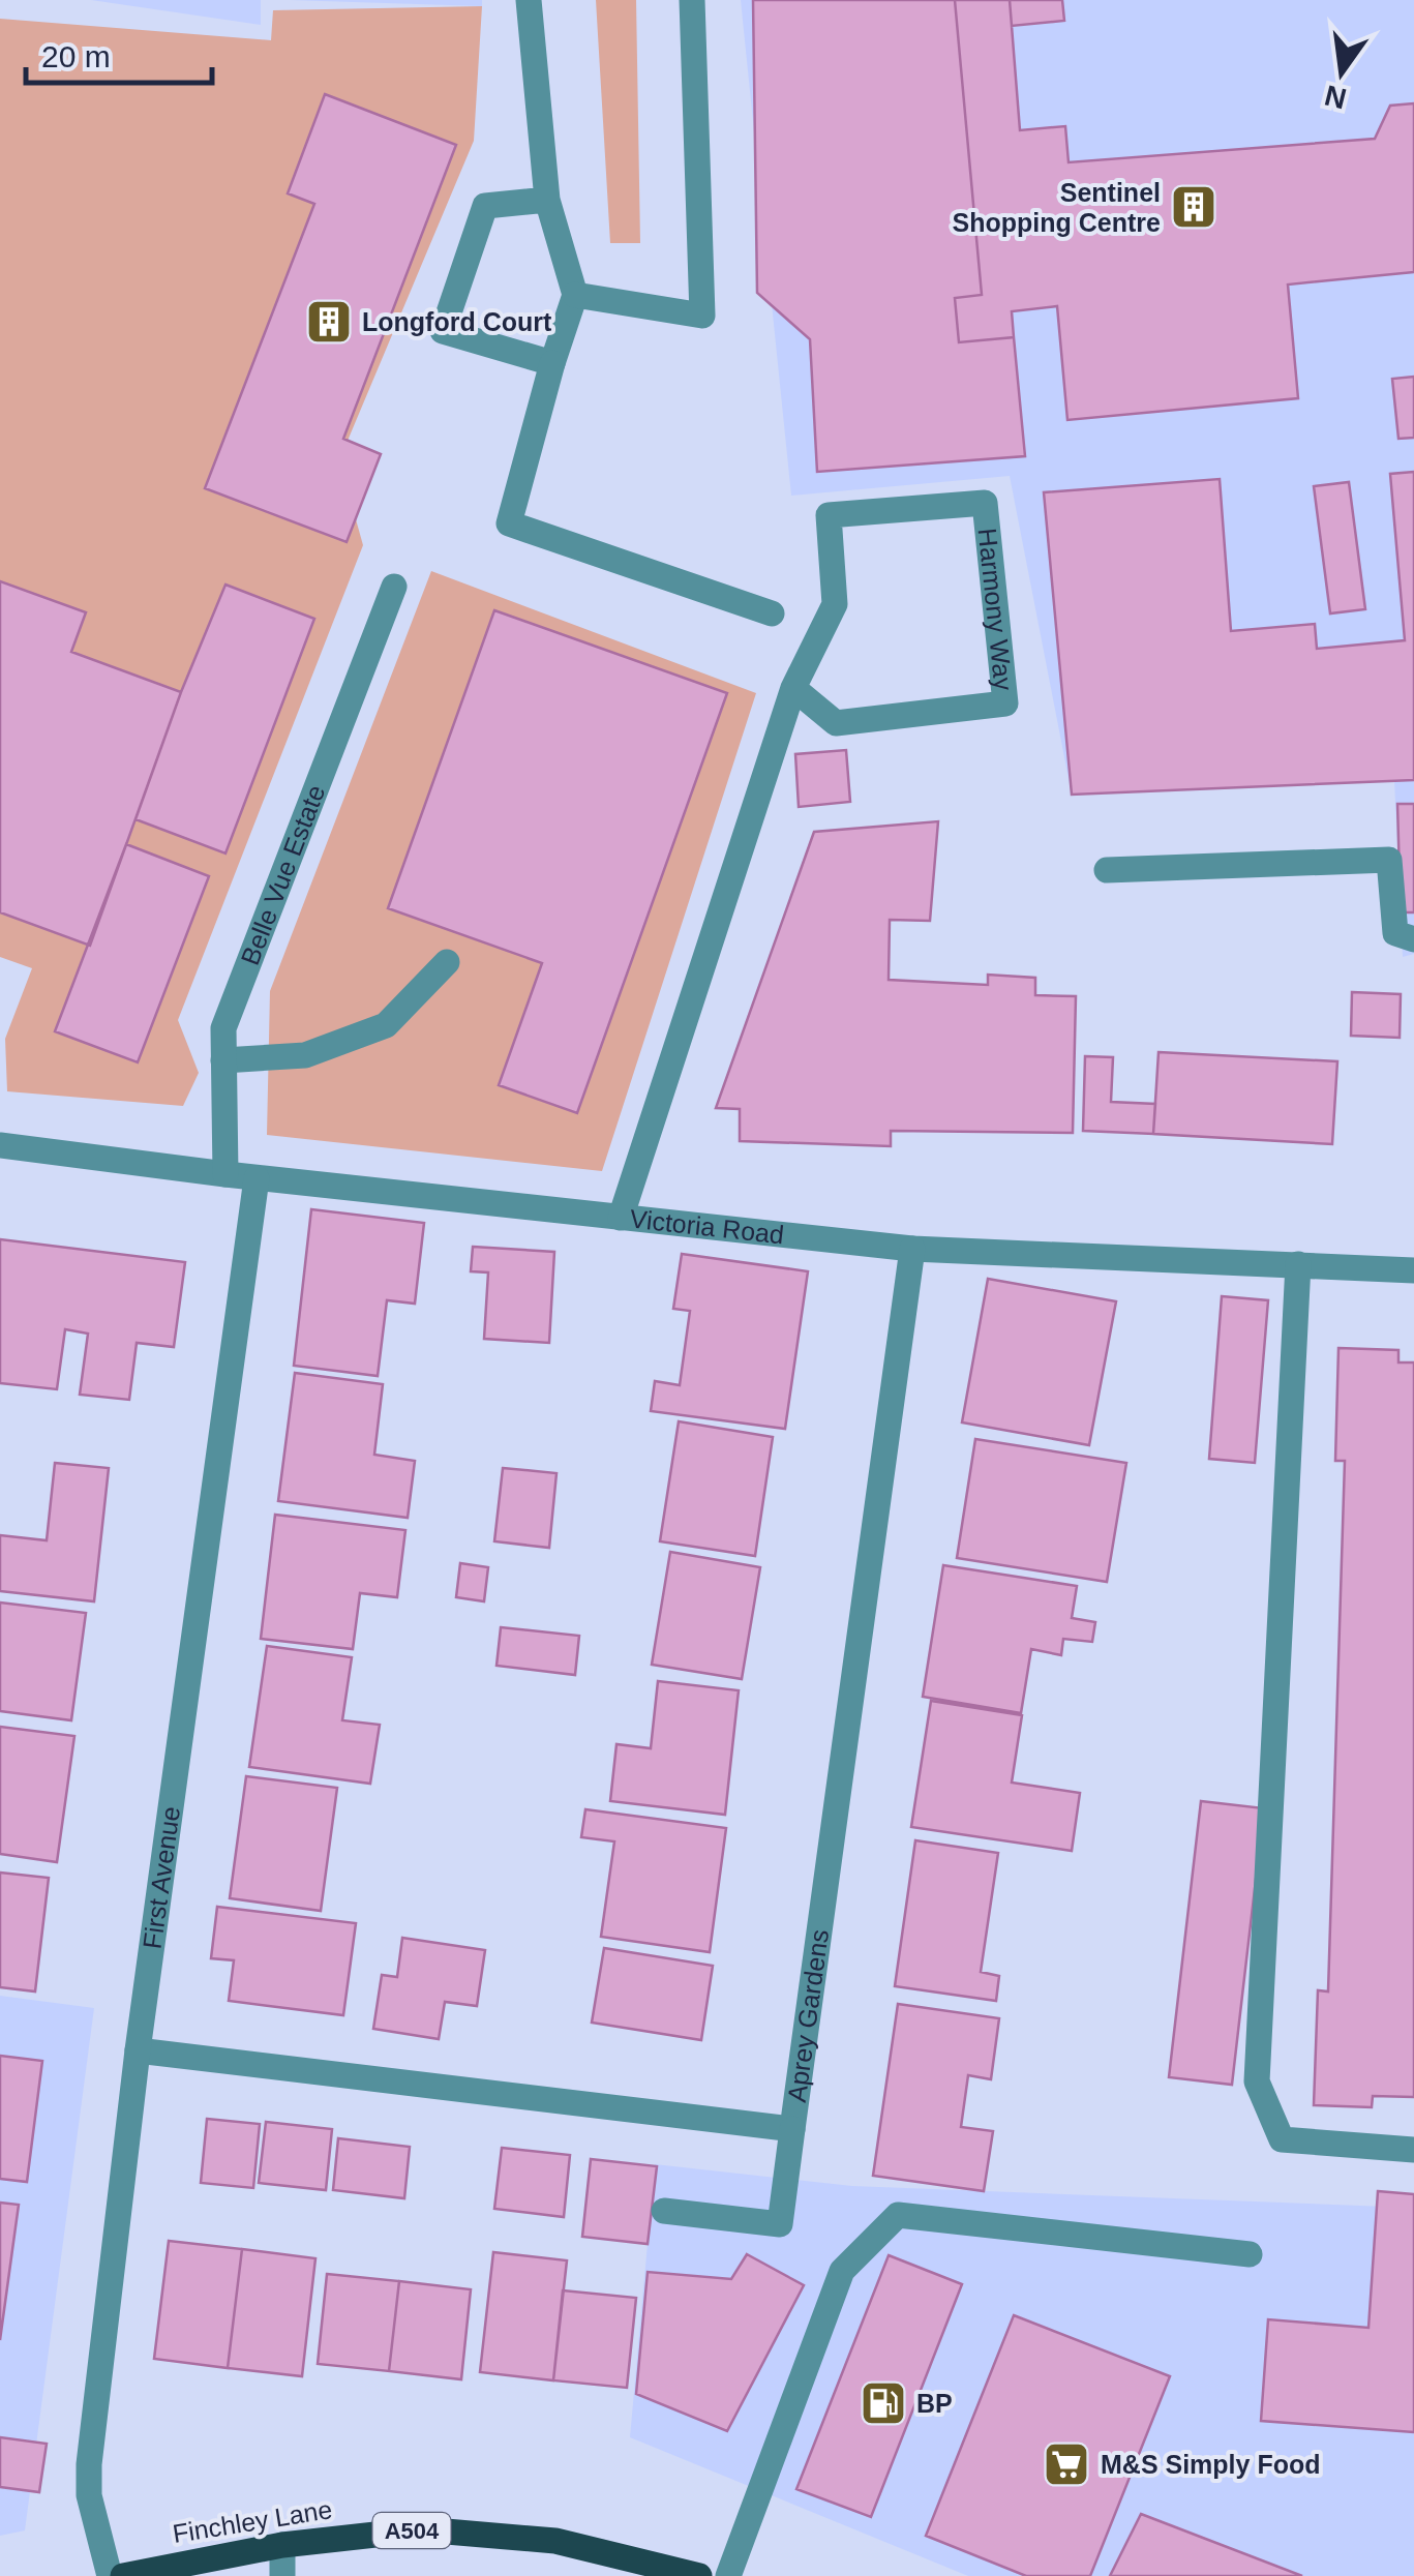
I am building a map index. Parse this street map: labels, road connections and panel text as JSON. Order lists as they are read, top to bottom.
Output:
{
  "streets": {
    "main road": ["Finchley Lane", "A504"],
    "street": [
      "Harmony Way",
      "Belle Vue Estate",
      "Victoria Road",
      "First Avenue",
      "Aprey Gardens"
    ]
  },
  "crossings": [
    ["Harmony Way", "Victoria Road"],
    ["Belle Vue Estate", "Victoria Road"],
    ["Victoria Road", "First Avenue"],
    ["Victoria Road", "Aprey Gardens"],
    ["First Avenue", "Aprey Gardens"]
  ],
  "places": {
    "building": ["Sentinel Shopping Centre", "Longford Court"],
    "fuel station": ["BP"],
    "supermarket": ["M&S Simply Food"]
  },
  "scale_bar": "20 m",
  "north": "bottom"
}
